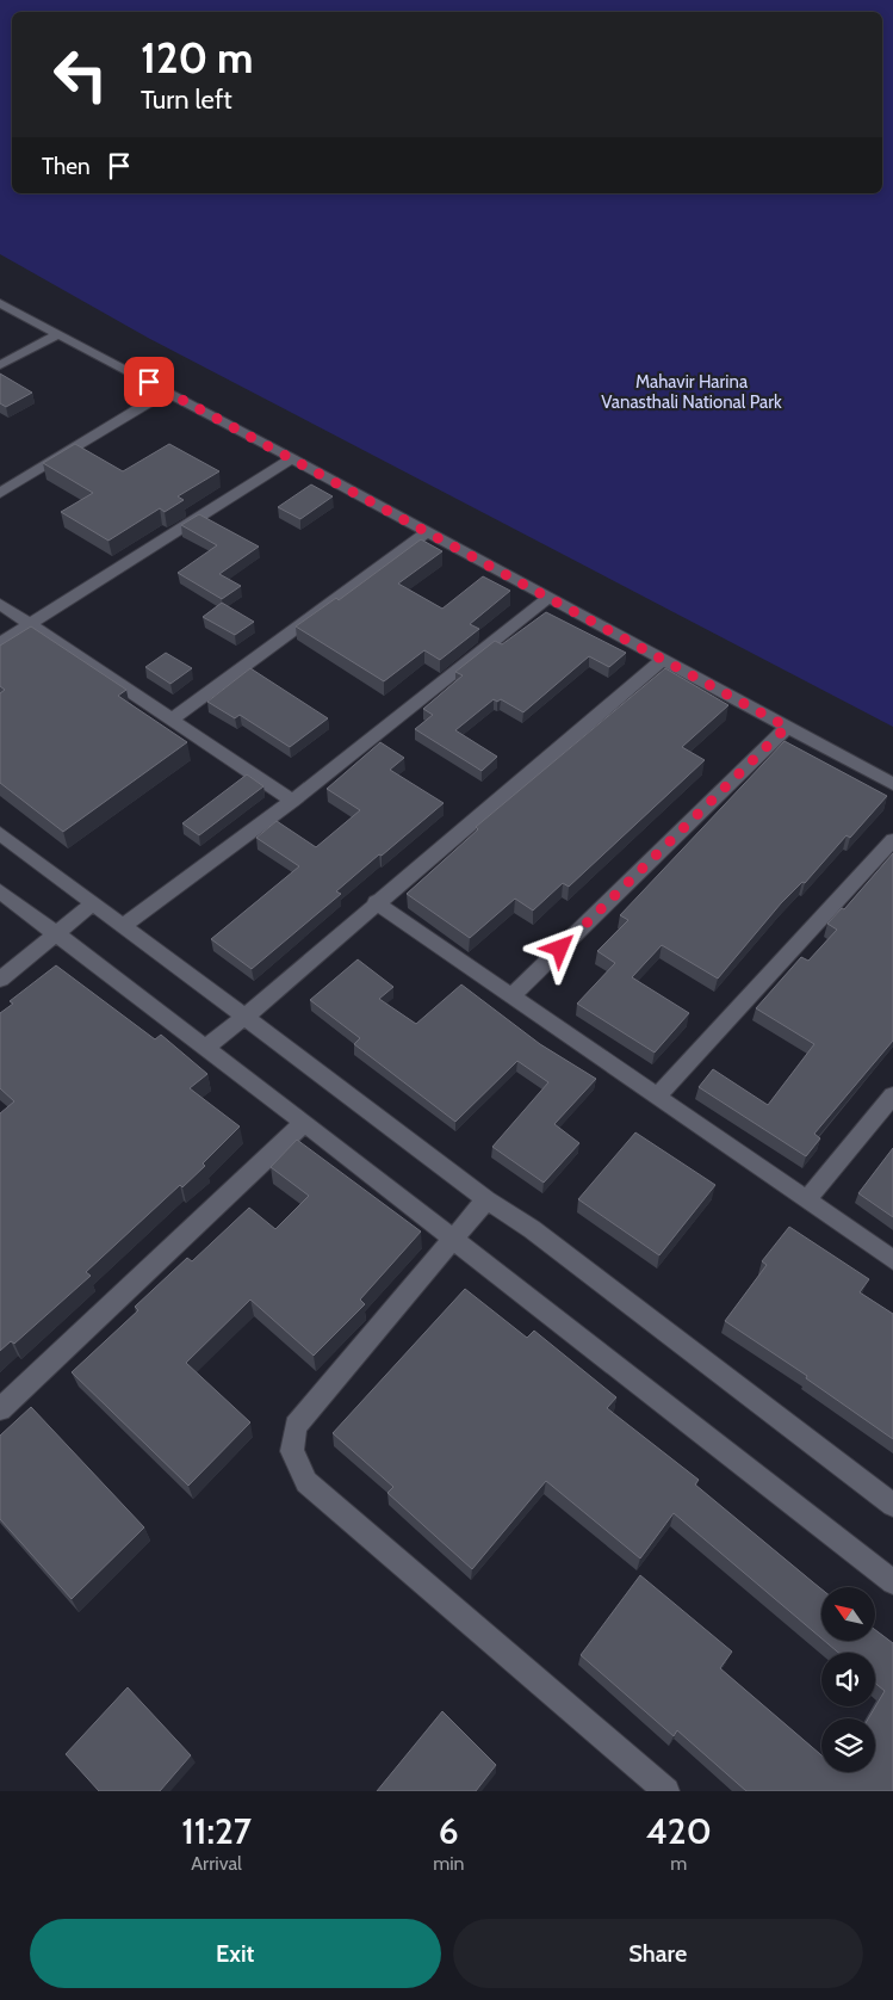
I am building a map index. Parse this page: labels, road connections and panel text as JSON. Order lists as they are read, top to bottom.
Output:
{
  "parks": ["Mahavir Harina Vanasthali National Park"],
  "north": "top left",
  "page": {
    "turn": ["120 m", "Turn left"],
    "then": "Then",
    "eta": [
      "11:27",
      "Arrival",
      "6",
      "min",
      "420",
      "m"
    ],
    "buttons": ["Exit", "Share"]
  }
}
